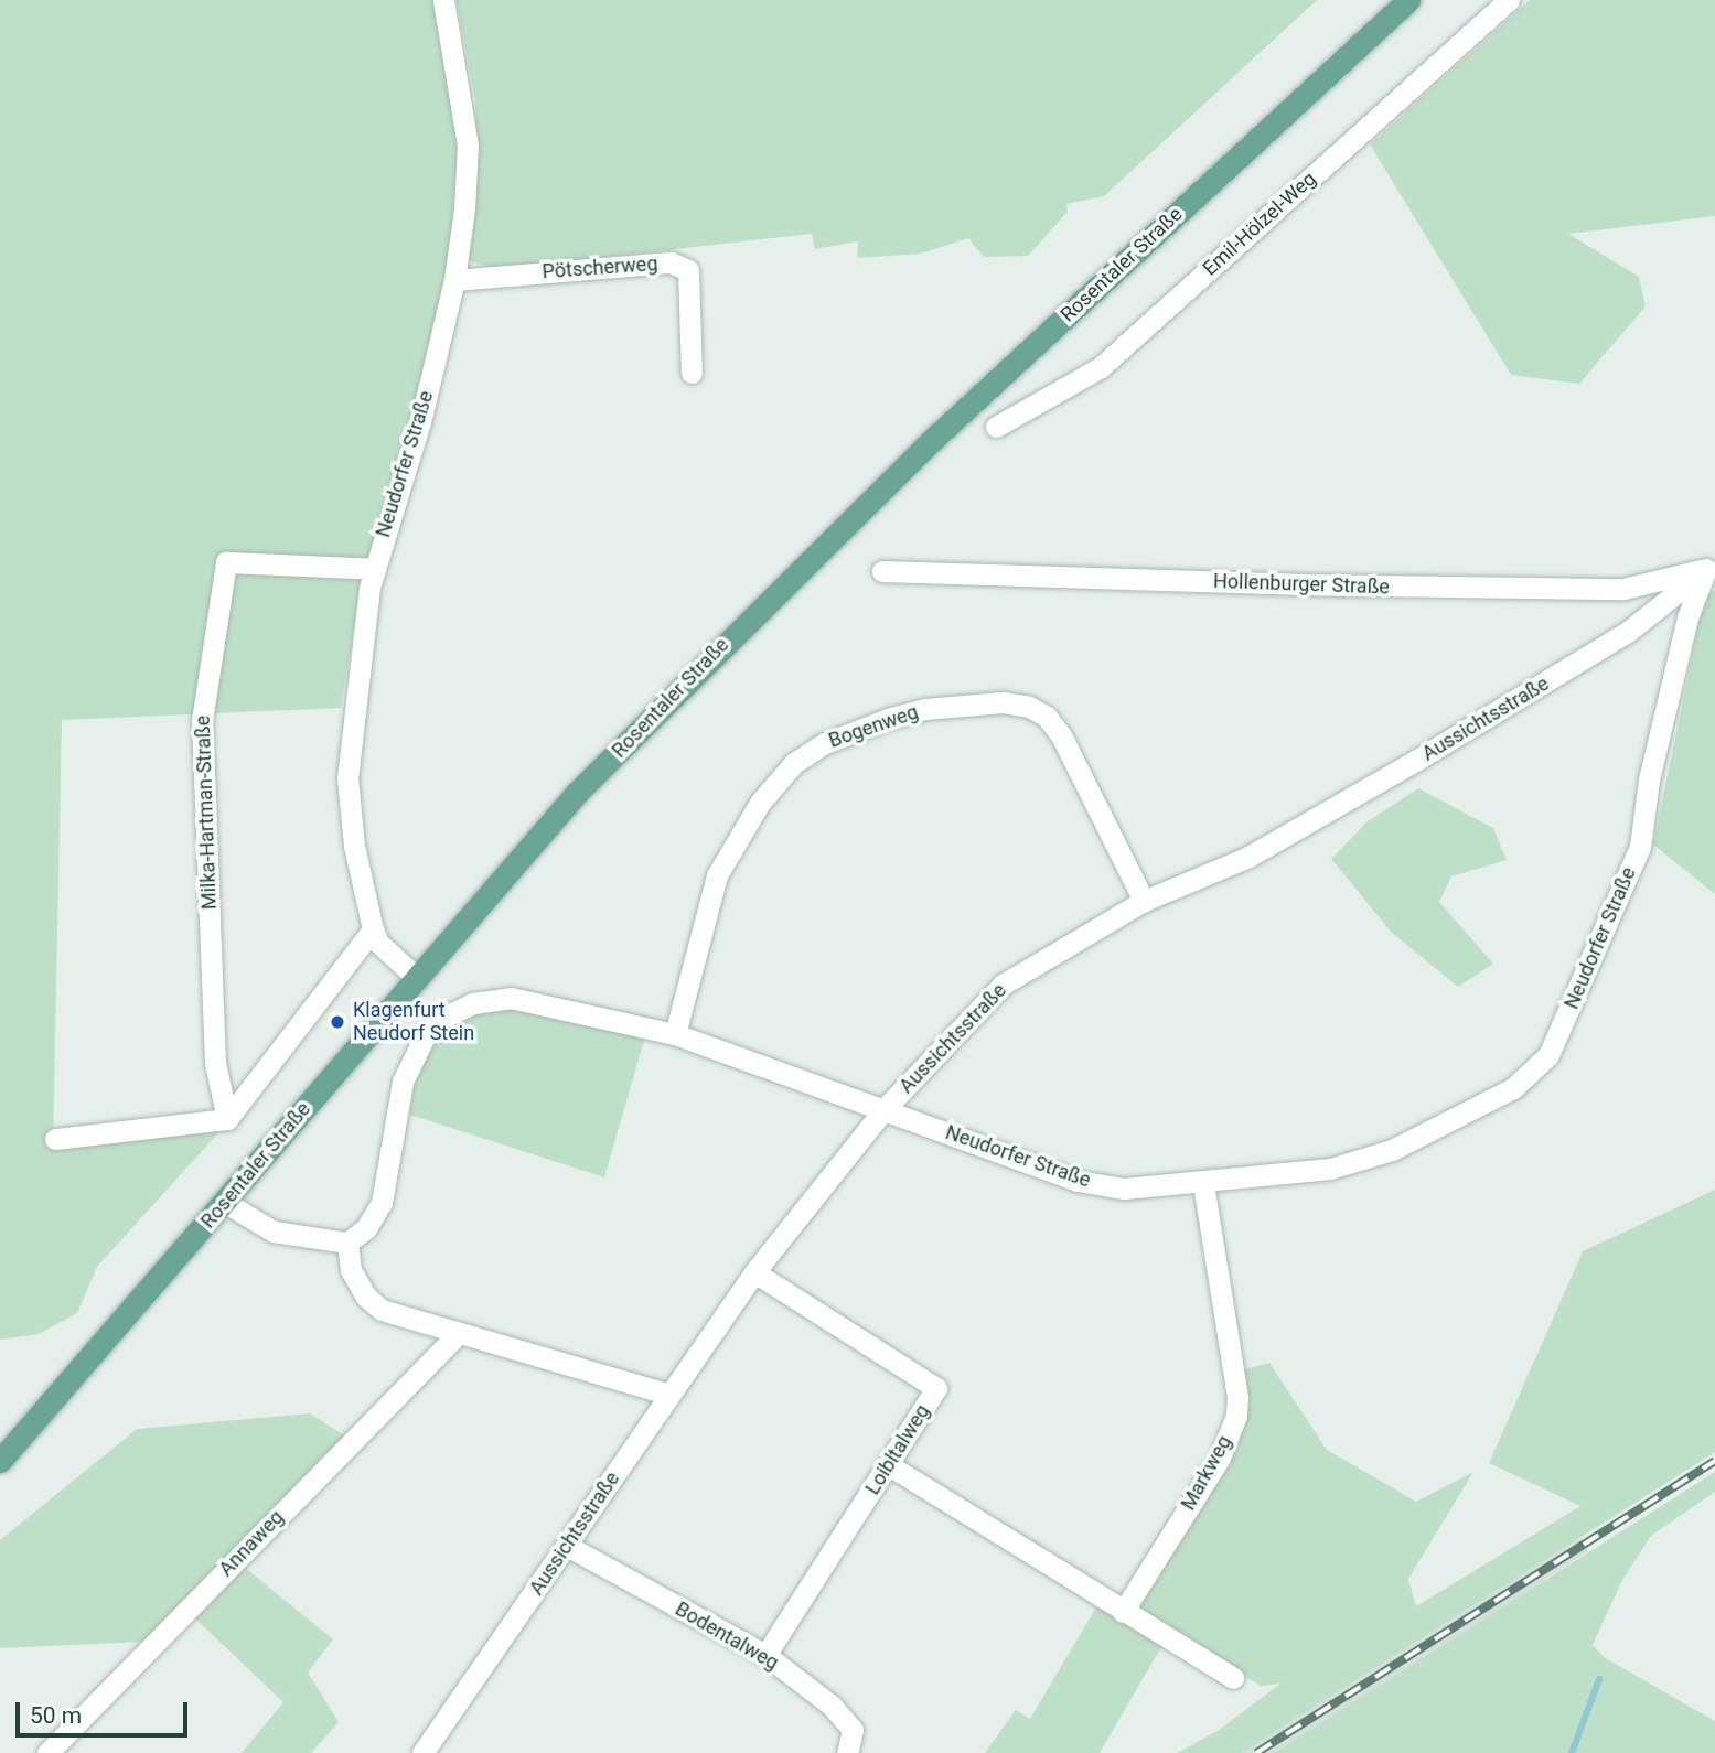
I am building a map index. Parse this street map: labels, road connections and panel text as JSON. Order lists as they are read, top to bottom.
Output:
{
  "streets": {
    "main road": ["Rosentaler Straße"],
    "street": [
      "Emil-Hölzel-Weg",
      "Pötscherweg",
      "Neudorfer Straße",
      "Hollenburger Straße",
      "Aussichtsstraße",
      "Bogenweg",
      "Milka-Hartman-Straße",
      "Loibltalweg",
      "Markweg",
      "Annaweg",
      "Bodentalweg"
    ]
  },
  "crossings": [
    ["Rosentaler Straße", "Neudorfer Straße"],
    ["Pötscherweg", "Neudorfer Straße"],
    ["Neudorfer Straße", "Hollenburger Straße"],
    ["Neudorfer Straße", "Aussichtsstraße"],
    ["Neudorfer Straße", "Bogenweg"],
    ["Neudorfer Straße", "Milka-Hartman-Straße"],
    ["Neudorfer Straße", "Markweg"],
    ["Hollenburger Straße", "Aussichtsstraße"],
    ["Aussichtsstraße", "Bogenweg"],
    ["Aussichtsstraße", "Loibltalweg"],
    ["Aussichtsstraße", "Bodentalweg"],
    ["Loibltalweg", "Bodentalweg"]
  ],
  "places": ["Klagenfurt Neudorf Stein"],
  "scale_bar": "50 m"
}
